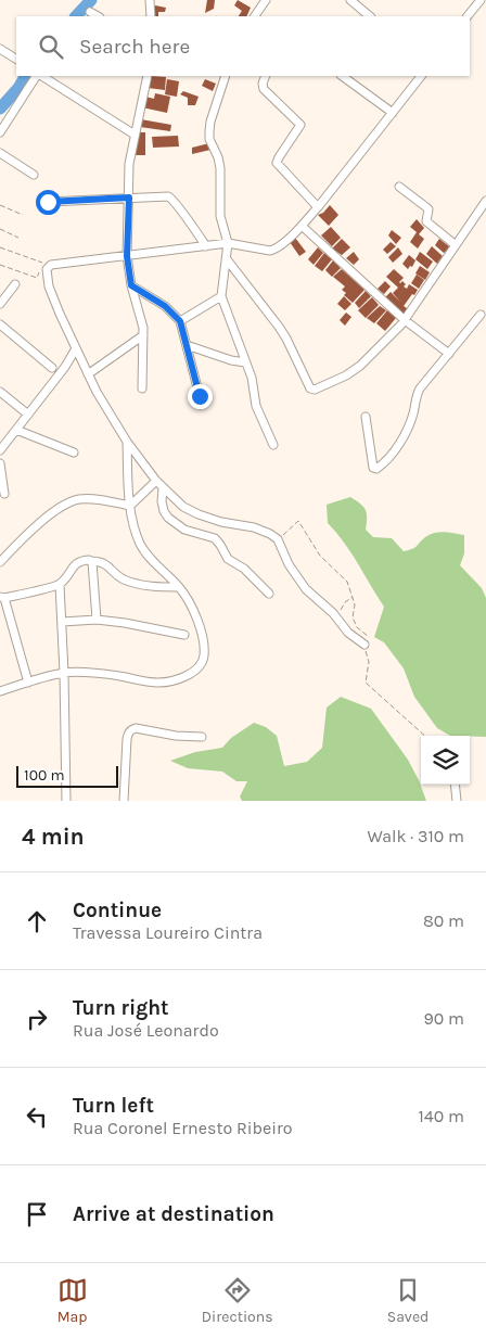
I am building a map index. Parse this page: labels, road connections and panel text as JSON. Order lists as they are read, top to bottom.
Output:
{
  "scale_bar": "100 m",
  "page": {
    "search": "Search here",
    "scale": "100 m",
    "heading": ["4 min", "Walk · 310 m"],
    "list": [
      ["Continue", "Travessa Loureiro Cintra", "80 m"],
      ["Turn right", "Rua José Leonardo", "90 m"],
      ["Turn left", "Rua Coronel Ernesto Ribeiro", "140 m"],
      "Arrive at destination"
    ],
    "nav": ["Map", "Directions", "Saved"]
  }
}
